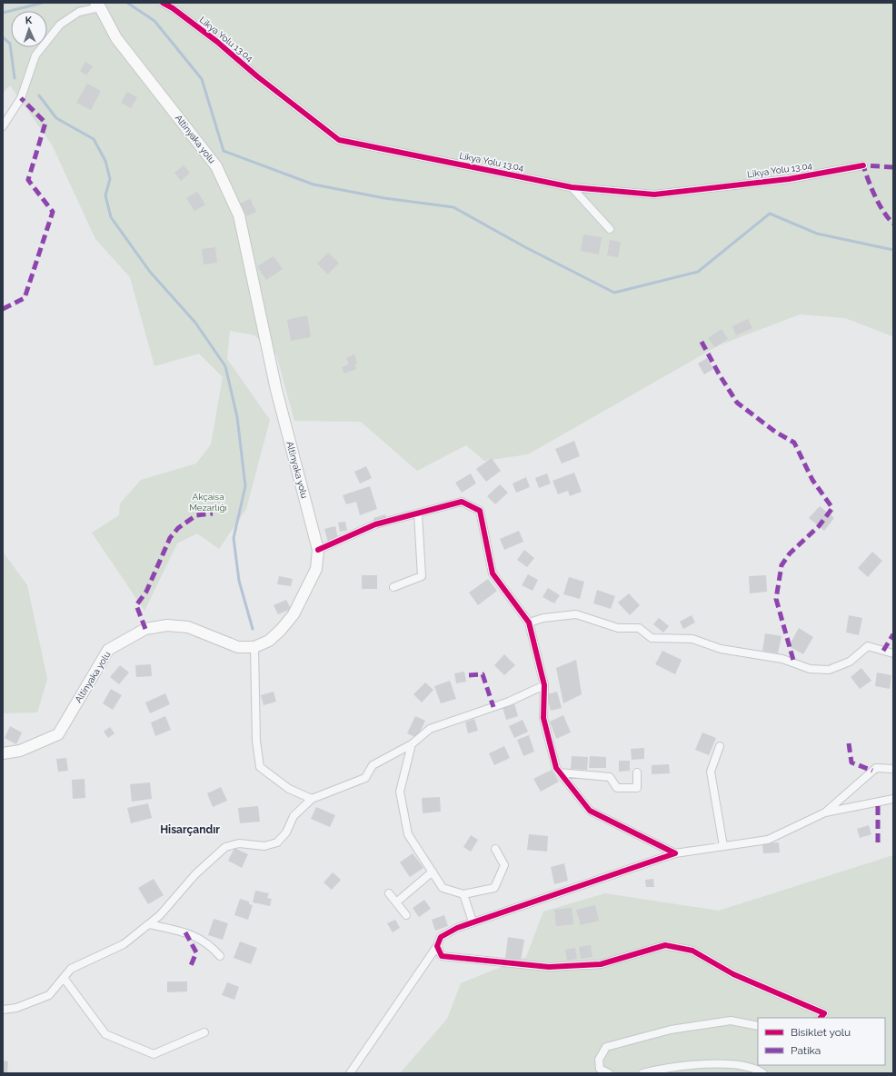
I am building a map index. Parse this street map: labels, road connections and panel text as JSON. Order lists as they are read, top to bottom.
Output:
{
  "streets": {
    "main road": ["Altinyaka yolu"],
    "street": ["Likya Yolu 13.04"]
  },
  "districts": ["Hisarçandır"],
  "parks": ["Akçaisa Mezarlığı"],
  "legend": ["Bisiklet yolu", "Patika"],
  "north": "top"
}
